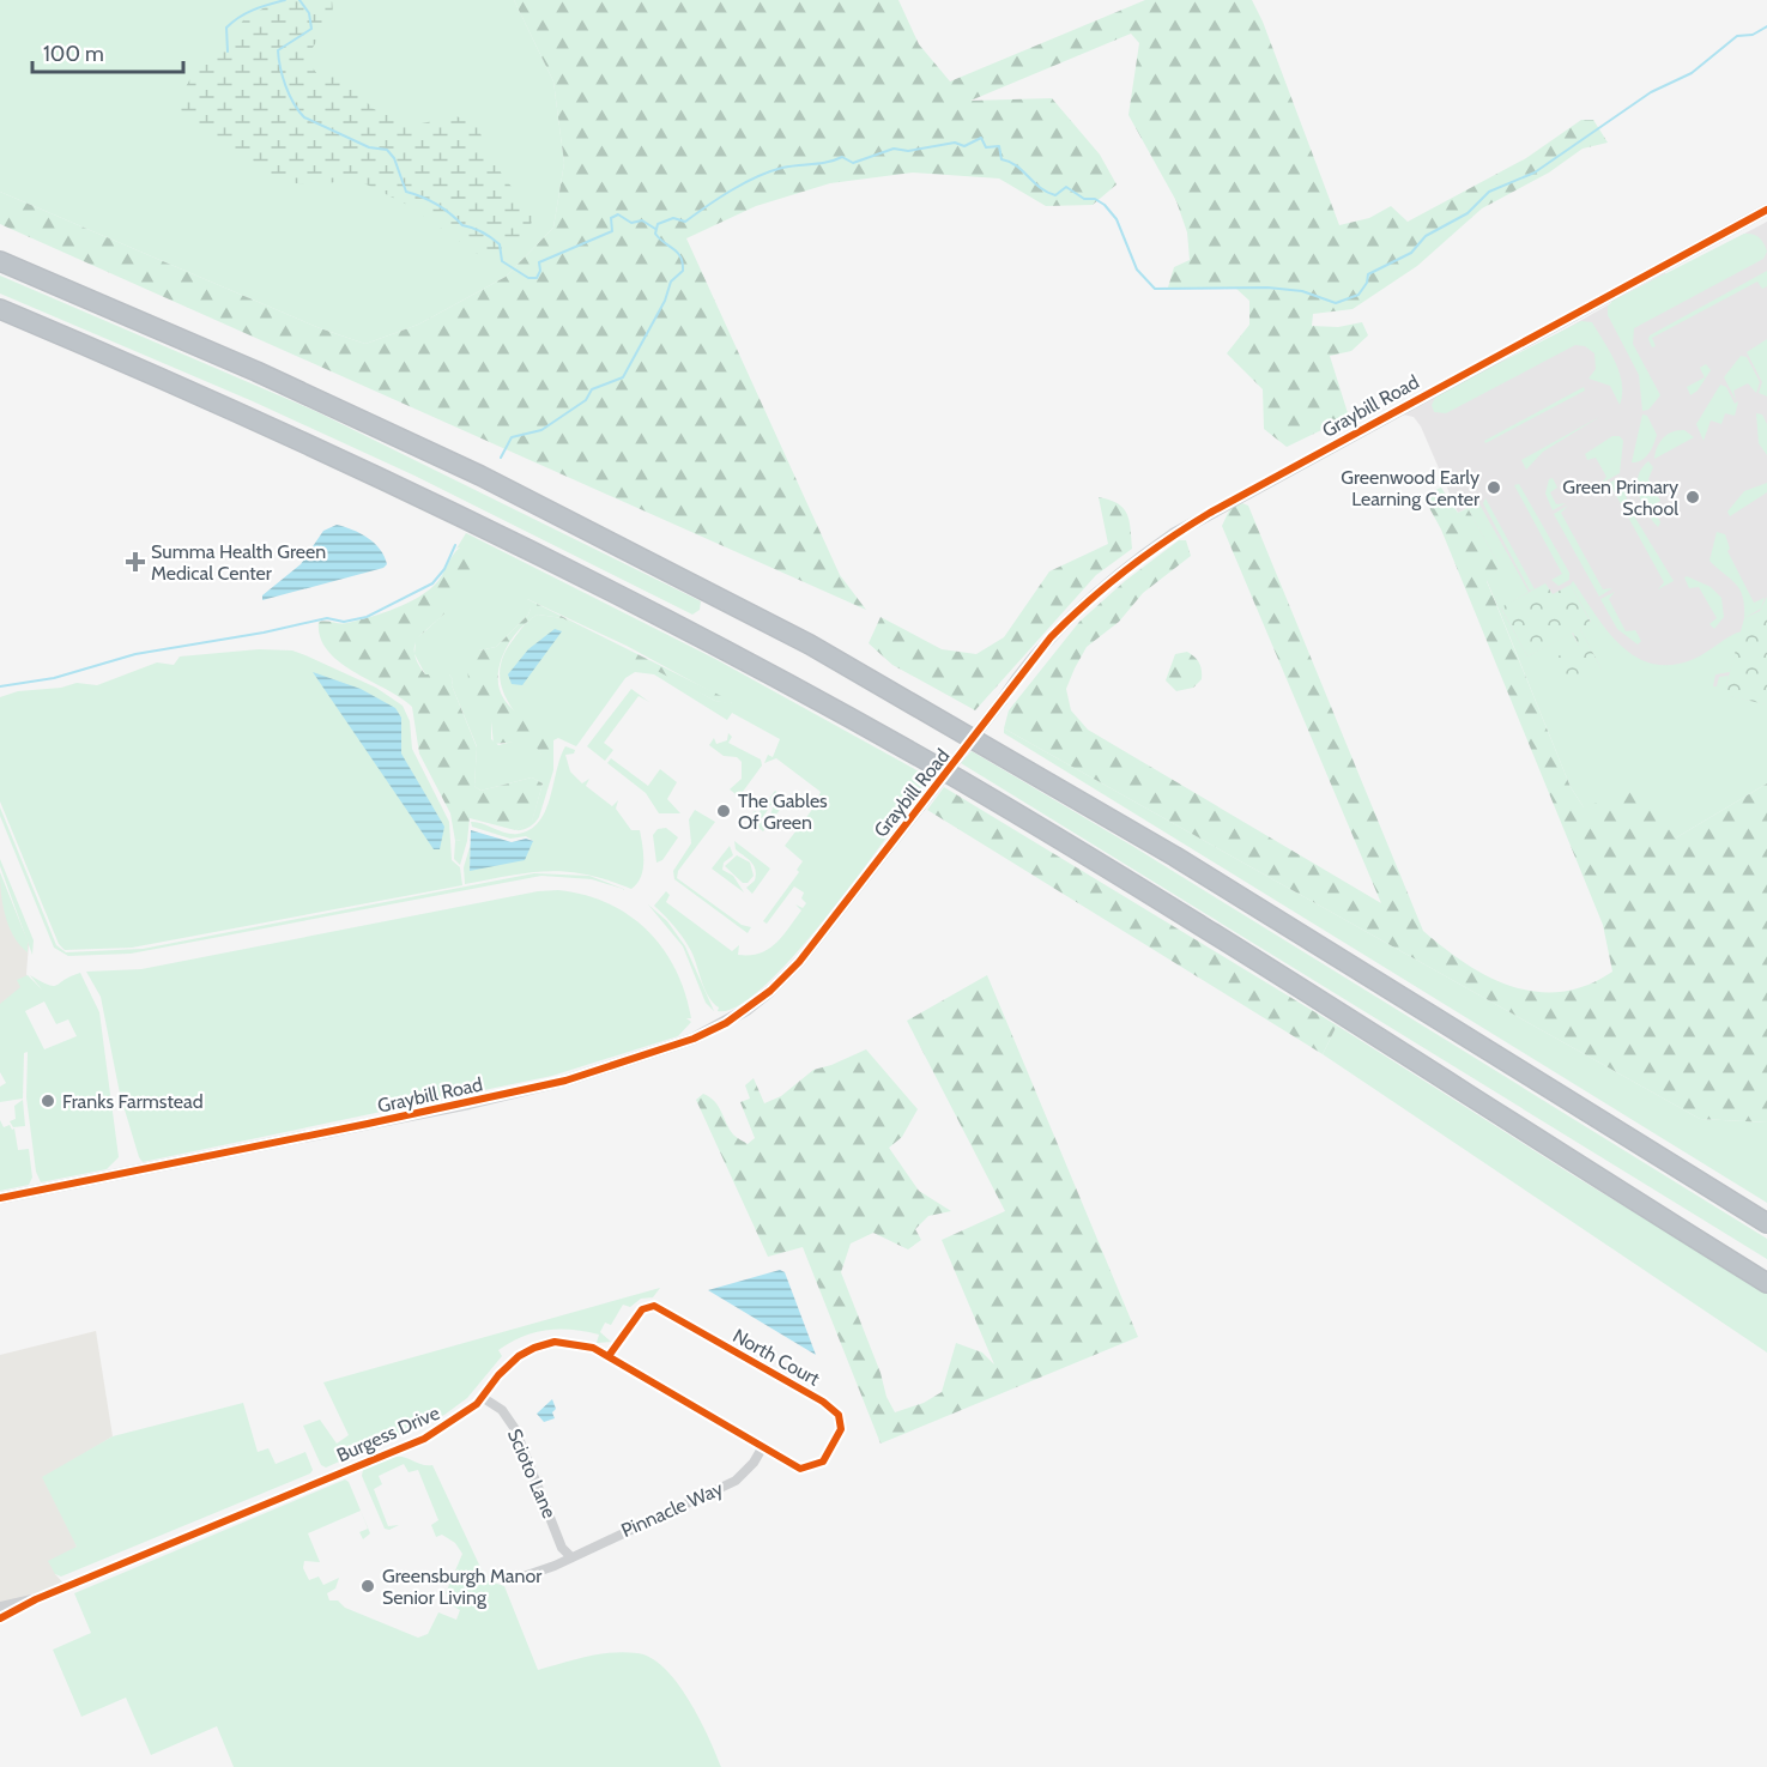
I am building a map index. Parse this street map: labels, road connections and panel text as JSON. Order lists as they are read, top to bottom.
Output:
{
  "streets": {
    "street": [
      "Graybill Road",
      "North Court",
      "Burgess Drive",
      "Scioto Lane",
      "Pinnacle Way"
    ]
  },
  "crossings": [
    ["North Court", "Burgess Drive"],
    ["North Court", "Pinnacle Way"],
    ["Burgess Drive", "Scioto Lane"],
    ["Burgess Drive", "Pinnacle Way"],
    ["Scioto Lane", "Pinnacle Way"]
  ],
  "places": {
    "other": [
      "Greenwood Early Learning Center",
      "Green Primary School",
      "The Gables Of Green",
      "Franks Farmstead",
      "Greensburgh Manor Senior Living"
    ],
    "health": ["Summa Health Green Medical Center"]
  },
  "scale_bar": "100 m"
}
